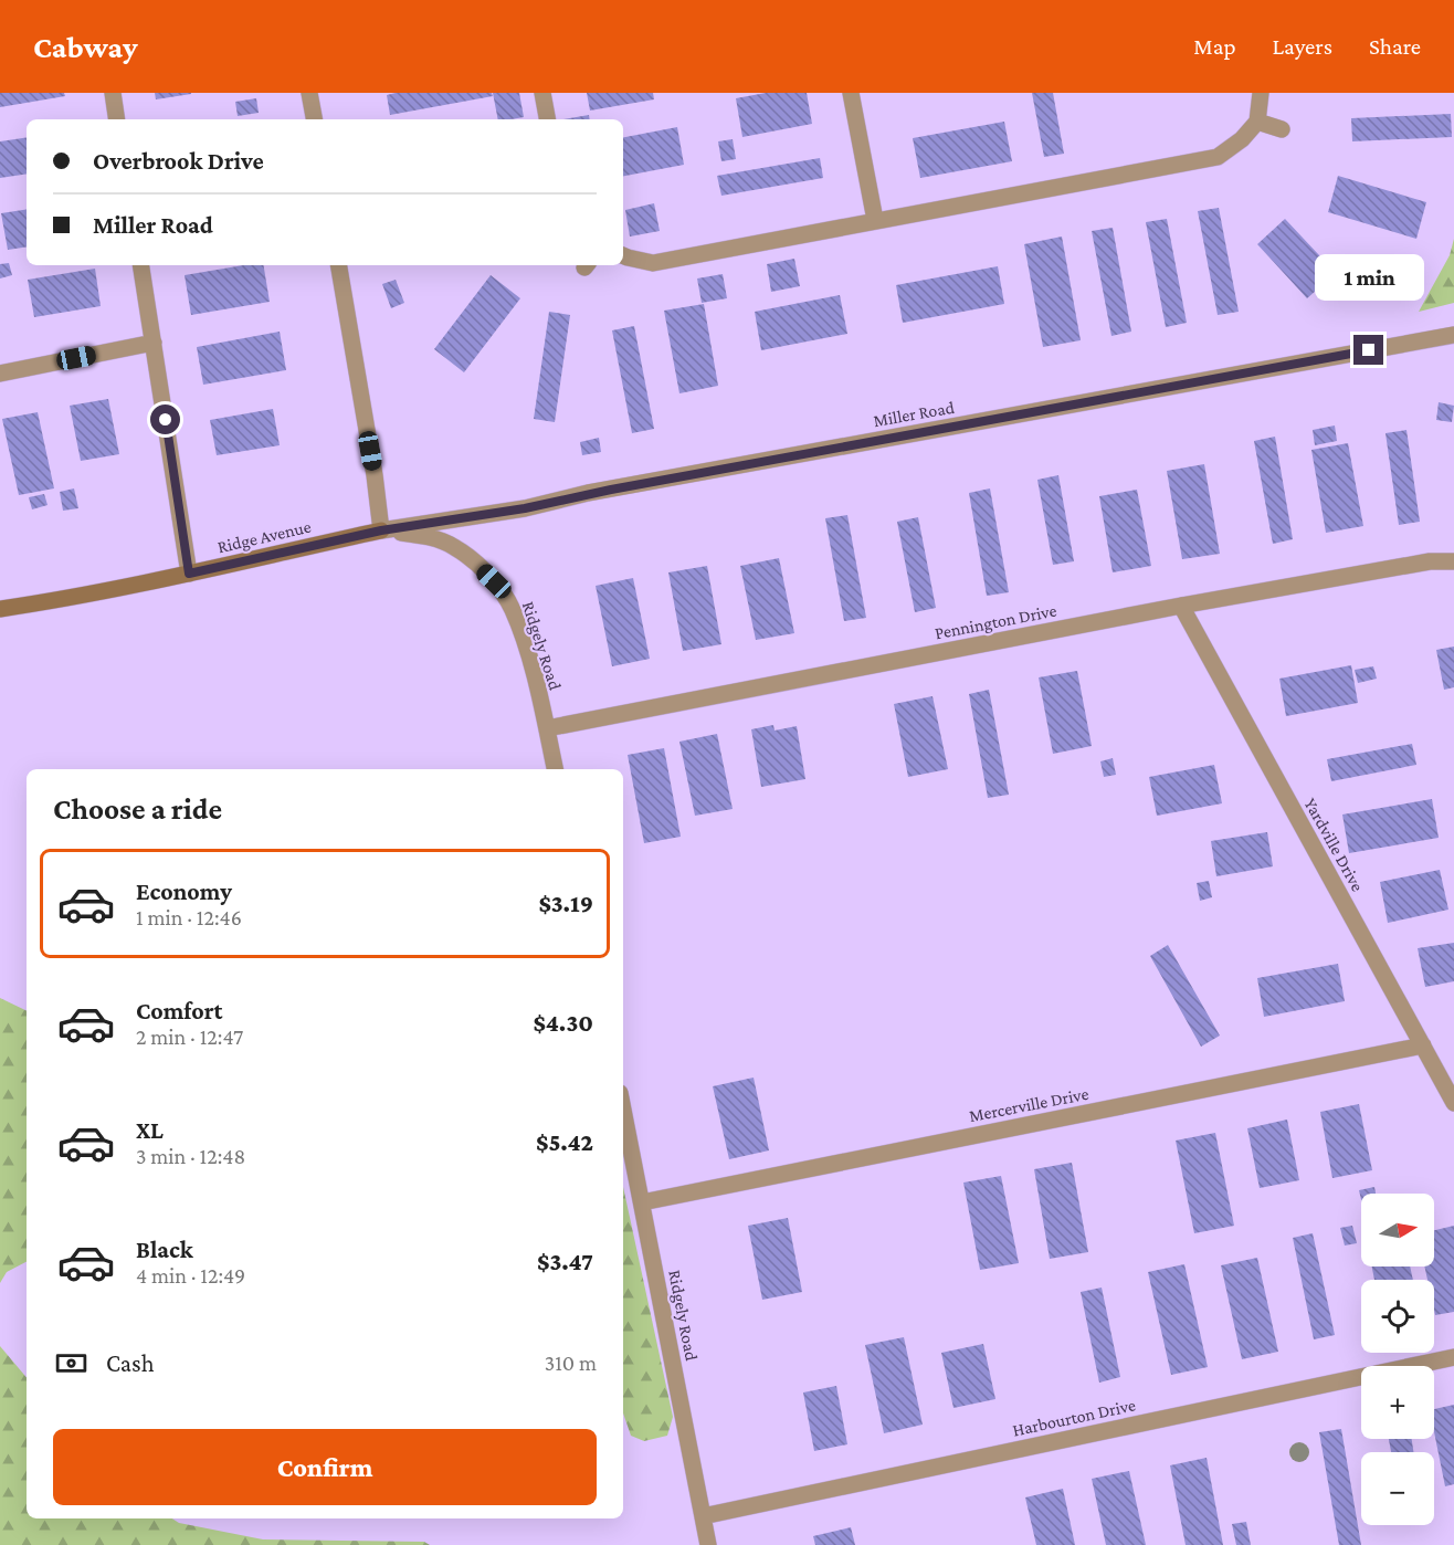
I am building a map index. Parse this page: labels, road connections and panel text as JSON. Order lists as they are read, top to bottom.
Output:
{
  "streets": {
    "street": [
      "Miller Road",
      "Ridge Avenue",
      "Pennington Drive",
      "Ridgely Road",
      "Yardville Drive",
      "Mercerville Drive",
      "Harbourton Drive"
    ]
  },
  "crossings": [
    ["Miller Road", "Ridge Avenue"],
    ["Miller Road", "Ridgely Road"],
    ["Ridge Avenue", "Ridgely Road"],
    ["Pennington Drive", "Ridgely Road"],
    ["Pennington Drive", "Yardville Drive"],
    ["Ridgely Road", "Mercerville Drive"],
    ["Ridgely Road", "Harbourton Drive"],
    ["Yardville Drive", "Mercerville Drive"]
  ],
  "north": "right",
  "page": {
    "header": "Cabway",
    "nav": ["Map", "Layers", "Share"],
    "banner": ["Overbrook Drive", "Miller Road"],
    "bubble": "1 min",
    "heading": "Choose a ride",
    "list": [
      {
        "name": "Economy",
        "note": "1 min · 12:46",
        "value": "$3.19"
      },
      {
        "name": "Comfort",
        "note": "2 min · 12:47",
        "value": "$4.30"
      },
      {
        "name": "XL",
        "note": "3 min · 12:48",
        "value": "$5.42"
      },
      {
        "name": "Black",
        "note": "4 min · 12:49",
        "value": "$3.47"
      }
    ],
    "map_buttons": ["+", "−"],
    "pay": ["Cash", "310 m"],
    "buttons": "Confirm"
  }
}
